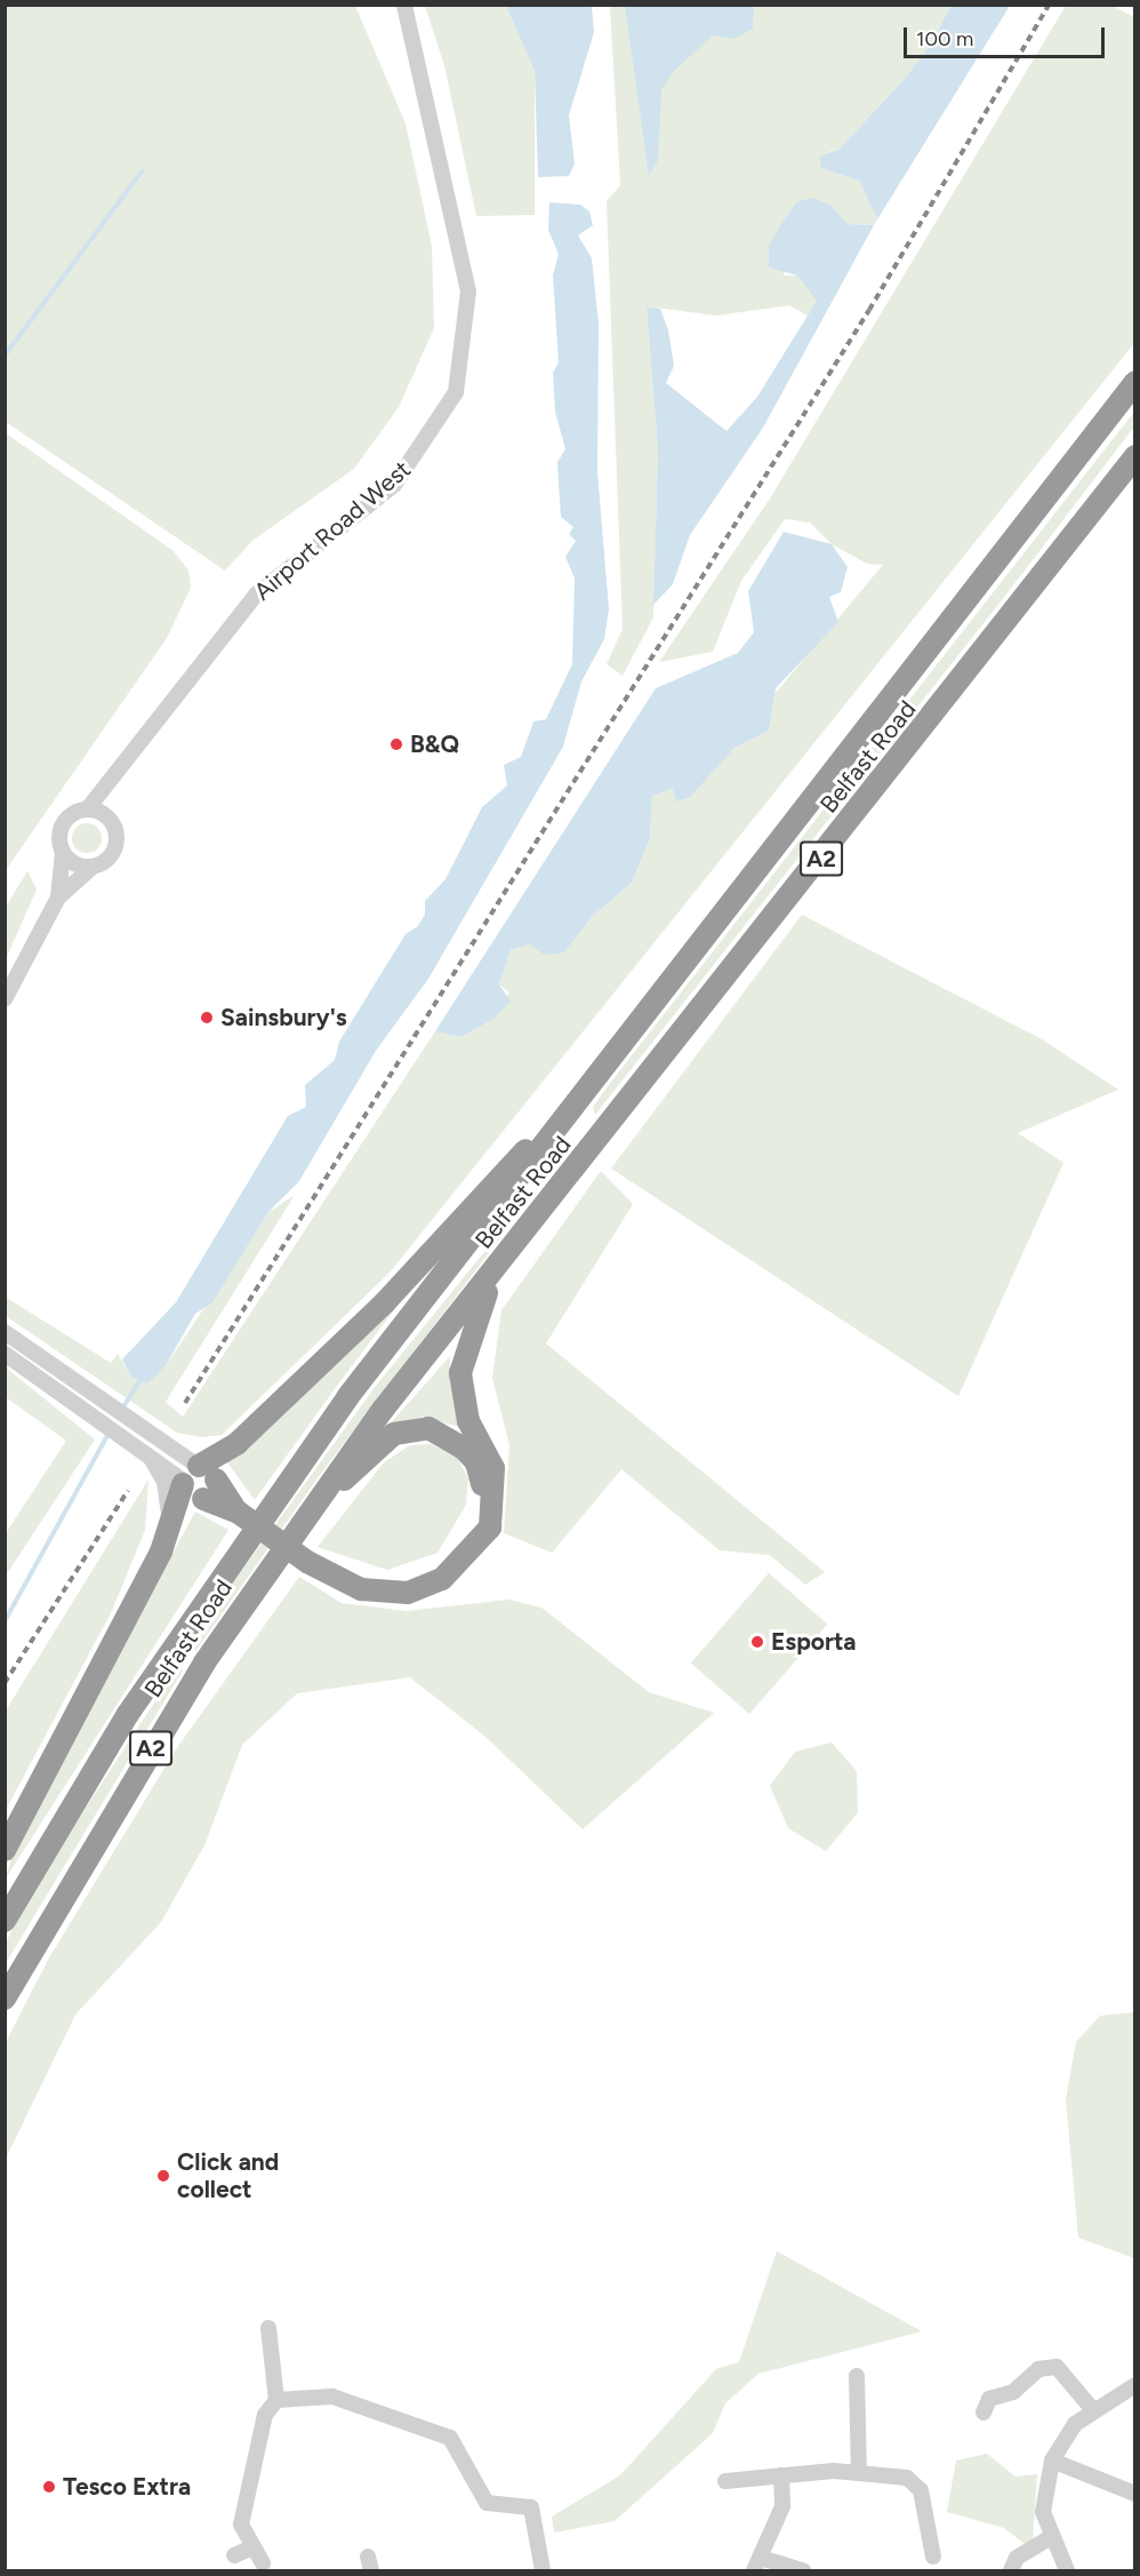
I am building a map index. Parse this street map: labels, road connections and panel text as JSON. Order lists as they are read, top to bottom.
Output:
{
  "streets": {
    "highway": ["Belfast Road", "A2"],
    "street": ["Airport Road West"]
  },
  "places": [
    "B&Q",
    "Sainsbury's",
    "Esporta",
    "Click and collect",
    "Tesco Extra"
  ],
  "scale_bar": "100 m"
}
